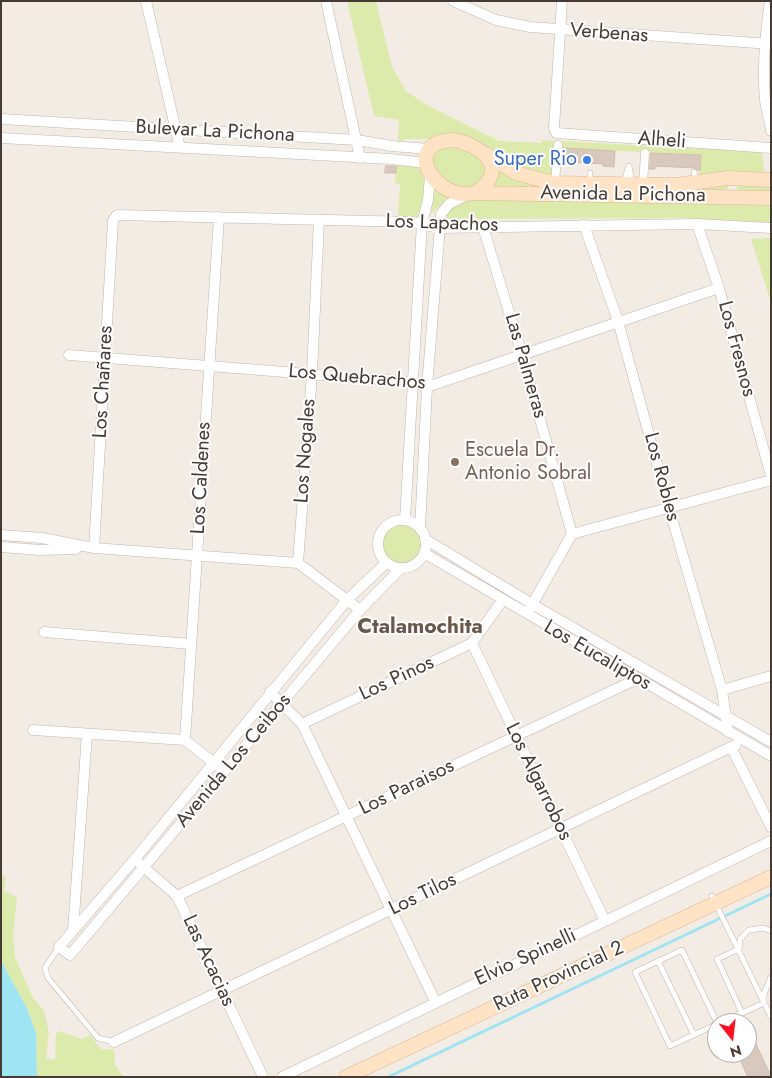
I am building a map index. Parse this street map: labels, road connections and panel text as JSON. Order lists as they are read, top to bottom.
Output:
{
  "streets": {
    "main road": ["Avenida La Pichona", "Ruta Provincial 2"],
    "street": [
      "Verbenas",
      "Bulevar La Pichona",
      "Alheli",
      "Los Lapachos",
      "Los Fresnos",
      "Las Palmeras",
      "Los Quebrachos",
      "Los Chañares",
      "Los Nogales",
      "Los Robles",
      "Los Caldenes",
      "Los Eucaliptos",
      "Los Pinos",
      "Avenida Los Ceibos",
      "Los Algarrobos",
      "Los Paraisos",
      "Los Tilos",
      "Elvio Spinelli",
      "Las Acacias"
    ]
  },
  "crossings": [
    ["Verbenas", "Alheli"],
    ["Bulevar La Pichona", "Avenida La Pichona"],
    ["Los Lapachos", "Los Fresnos"],
    ["Los Lapachos", "Las Palmeras"],
    ["Los Lapachos", "Los Chañares"],
    ["Los Lapachos", "Los Nogales"],
    ["Los Lapachos", "Los Robles"],
    ["Los Lapachos", "Los Caldenes"],
    ["Los Fresnos", "Los Quebrachos"],
    ["Las Palmeras", "Los Quebrachos"],
    ["Los Quebrachos", "Los Chañares"],
    ["Los Quebrachos", "Los Nogales"],
    ["Los Quebrachos", "Los Robles"],
    ["Los Quebrachos", "Los Caldenes"],
    ["Los Robles", "Los Eucaliptos"],
    ["Los Eucaliptos", "Los Pinos"],
    ["Los Eucaliptos", "Avenida Los Ceibos"],
    ["Los Eucaliptos", "Los Paraisos"],
    ["Los Pinos", "Los Algarrobos"],
    ["Avenida Los Ceibos", "Las Acacias"],
    ["Los Algarrobos", "Los Paraisos"],
    ["Los Algarrobos", "Los Tilos"],
    ["Los Algarrobos", "Elvio Spinelli"],
    ["Los Paraisos", "Las Acacias"],
    ["Los Tilos", "Las Acacias"]
  ],
  "districts": ["Ctalamochita"],
  "places": ["Super Rio", "Escuela Dr. Antonio Sobral"],
  "north": "bottom"
}
